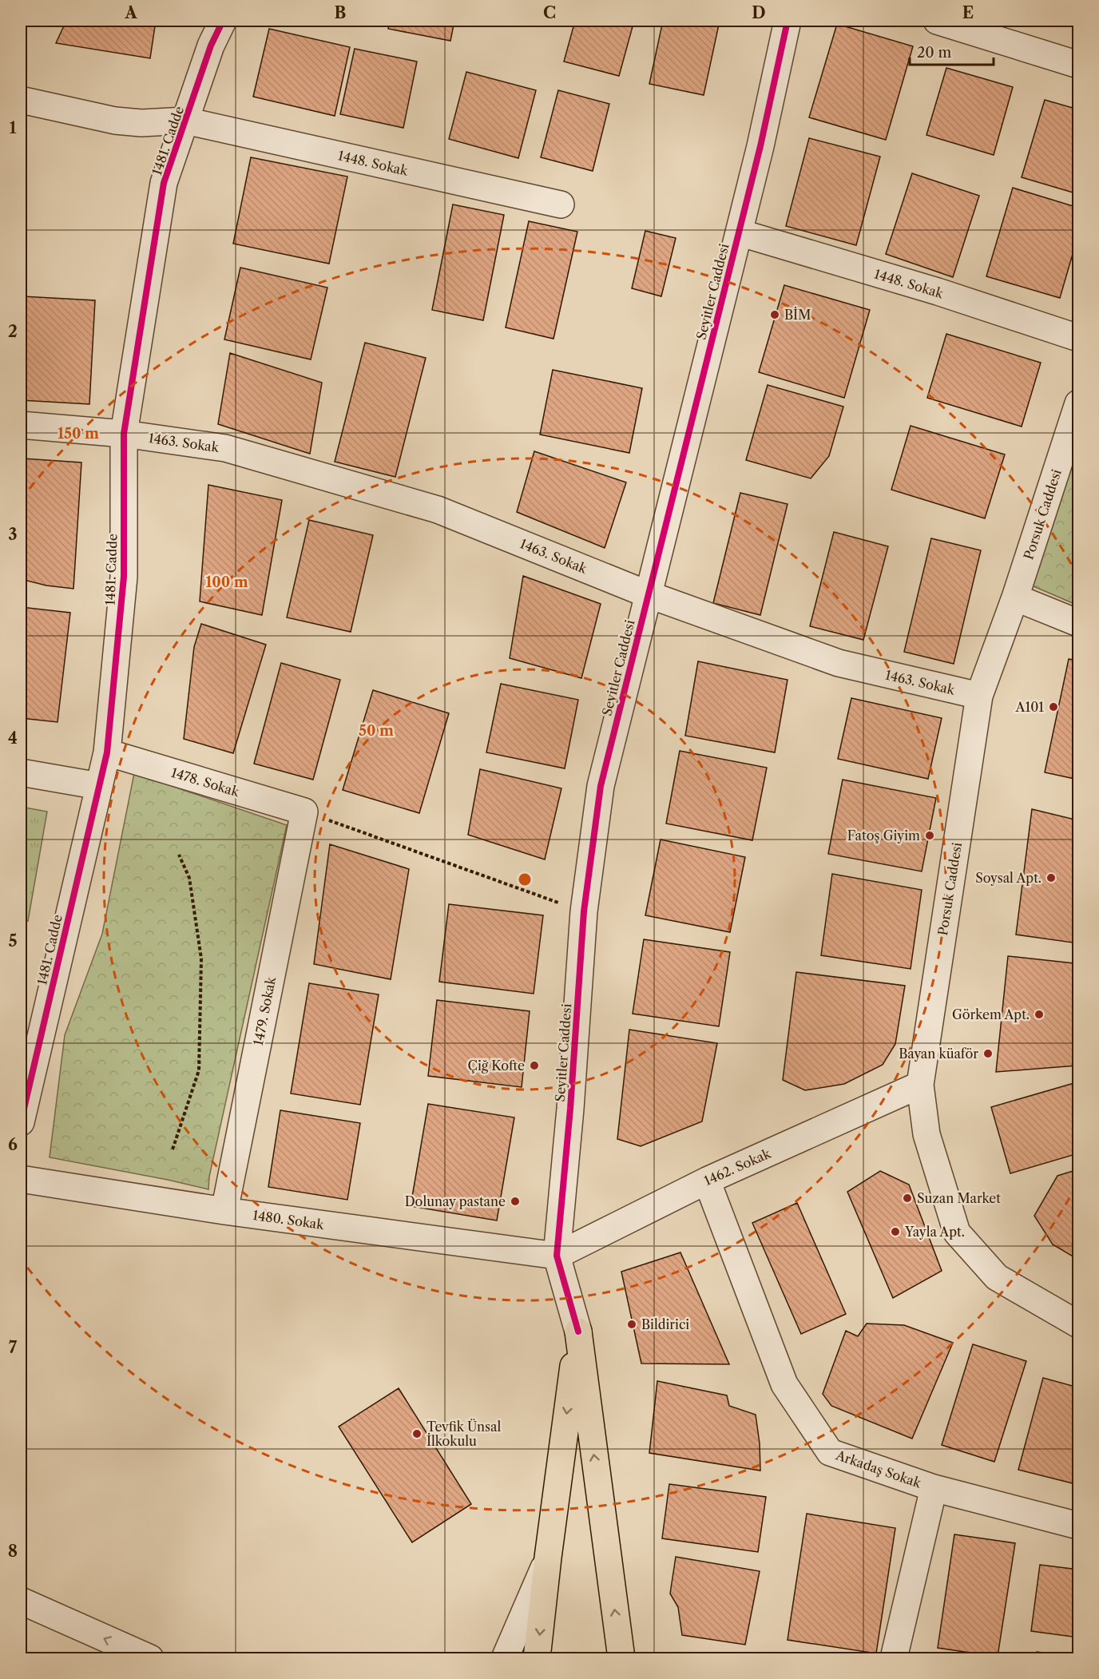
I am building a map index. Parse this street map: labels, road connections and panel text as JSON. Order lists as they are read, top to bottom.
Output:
{
  "streets": {
    "street": [
      "1481. Cadde",
      "1448. Sokak",
      "Seyitler Caddesi",
      "1463. Sokak",
      "Porsuk Caddesi",
      "1478. Sokak",
      "1479. Sokak",
      "1462. Sokak",
      "1480. Sokak",
      "Arkadaş Sokak"
    ]
  },
  "crossings": [
    ["1481. Cadde", "1448. Sokak"],
    ["1481. Cadde", "1463. Sokak"],
    ["1481. Cadde", "1478. Sokak"],
    ["1448. Sokak", "Seyitler Caddesi"],
    ["Seyitler Caddesi", "1463. Sokak"],
    ["Seyitler Caddesi", "1462. Sokak"],
    ["Seyitler Caddesi", "1480. Sokak"],
    ["1463. Sokak", "Porsuk Caddesi"],
    ["Porsuk Caddesi", "1462. Sokak"],
    ["1478. Sokak", "1479. Sokak"],
    ["1479. Sokak", "1480. Sokak"],
    ["1462. Sokak", "1480. Sokak"],
    ["1462. Sokak", "Arkadaş Sokak"]
  ],
  "places": [
    "BİM",
    "A101",
    "Fatoş Giyim",
    "Soysal Apt.",
    "Görkem Apt.",
    "Bayan küaför",
    "Çiğ Kofte",
    "Suzan Market",
    "Dolunay pastane",
    "Yayla Apt.",
    "Bildirici",
    "Tevfik Ünsal İlkokulu"
  ],
  "scale_bar": "20 m",
  "grid": {
    "columns": [
      "A",
      "B",
      "C",
      "D",
      "E"
    ],
    "rows": [
      "1",
      "2",
      "3",
      "4",
      "5",
      "6",
      "7",
      "8"
    ]
  },
  "rings": ["150 m", "100 m", "50 m"]
}
